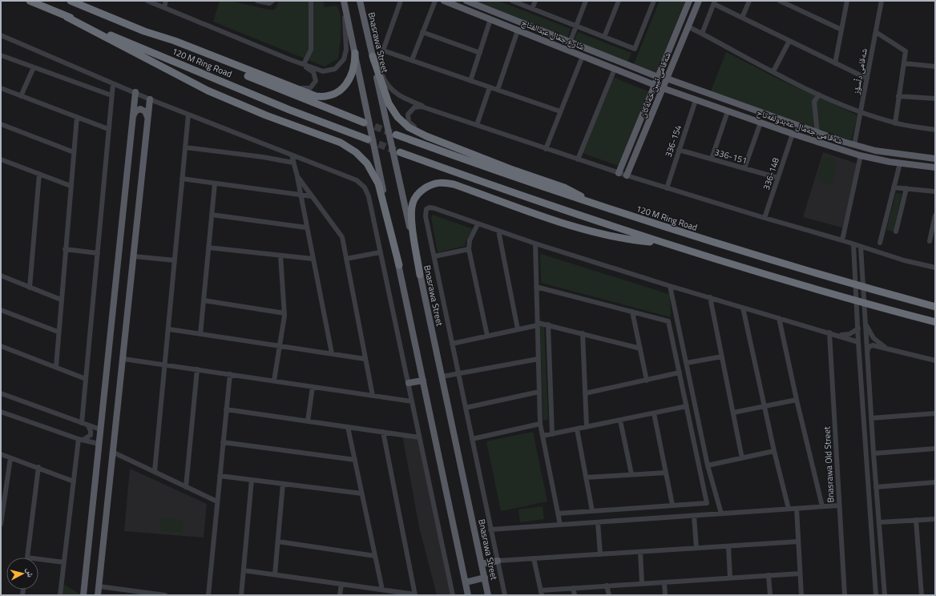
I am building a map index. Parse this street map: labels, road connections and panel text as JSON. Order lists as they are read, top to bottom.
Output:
{
  "streets": {
    "highway": ["120 M Ring Road"],
    "main road": [
      "شارع جمال عبدالفتاح",
      "Bnasrawa Street",
      "شەقامی ئیبن خەلەکان",
      "شەقامی جەمال عەبدولفەتاح"
    ],
    "street": [
      "شەقامی دڵسۆز",
      "336-154",
      "336-151",
      "336-148",
      "Bnasrawa Old Street"
    ]
  },
  "crossings": [
    ["شارع جمال عبدالفتاح", "شەقامی ئیبن خەلەکان"],
    ["شەقامی دڵسۆز", "شەقامی جەمال عەبدولفەتاح"],
    ["شەقامی ئیبن خەلەکان", "شەقامی جەمال عەبدولفەتاح"],
    ["شەقامی جەمال عەبدولفەتاح", "336-154"],
    ["شەقامی جەمال عەبدولفەتاح", "336-148"],
    ["336-154", "336-151"],
    ["336-151", "336-148"]
  ],
  "north": "right"
}
